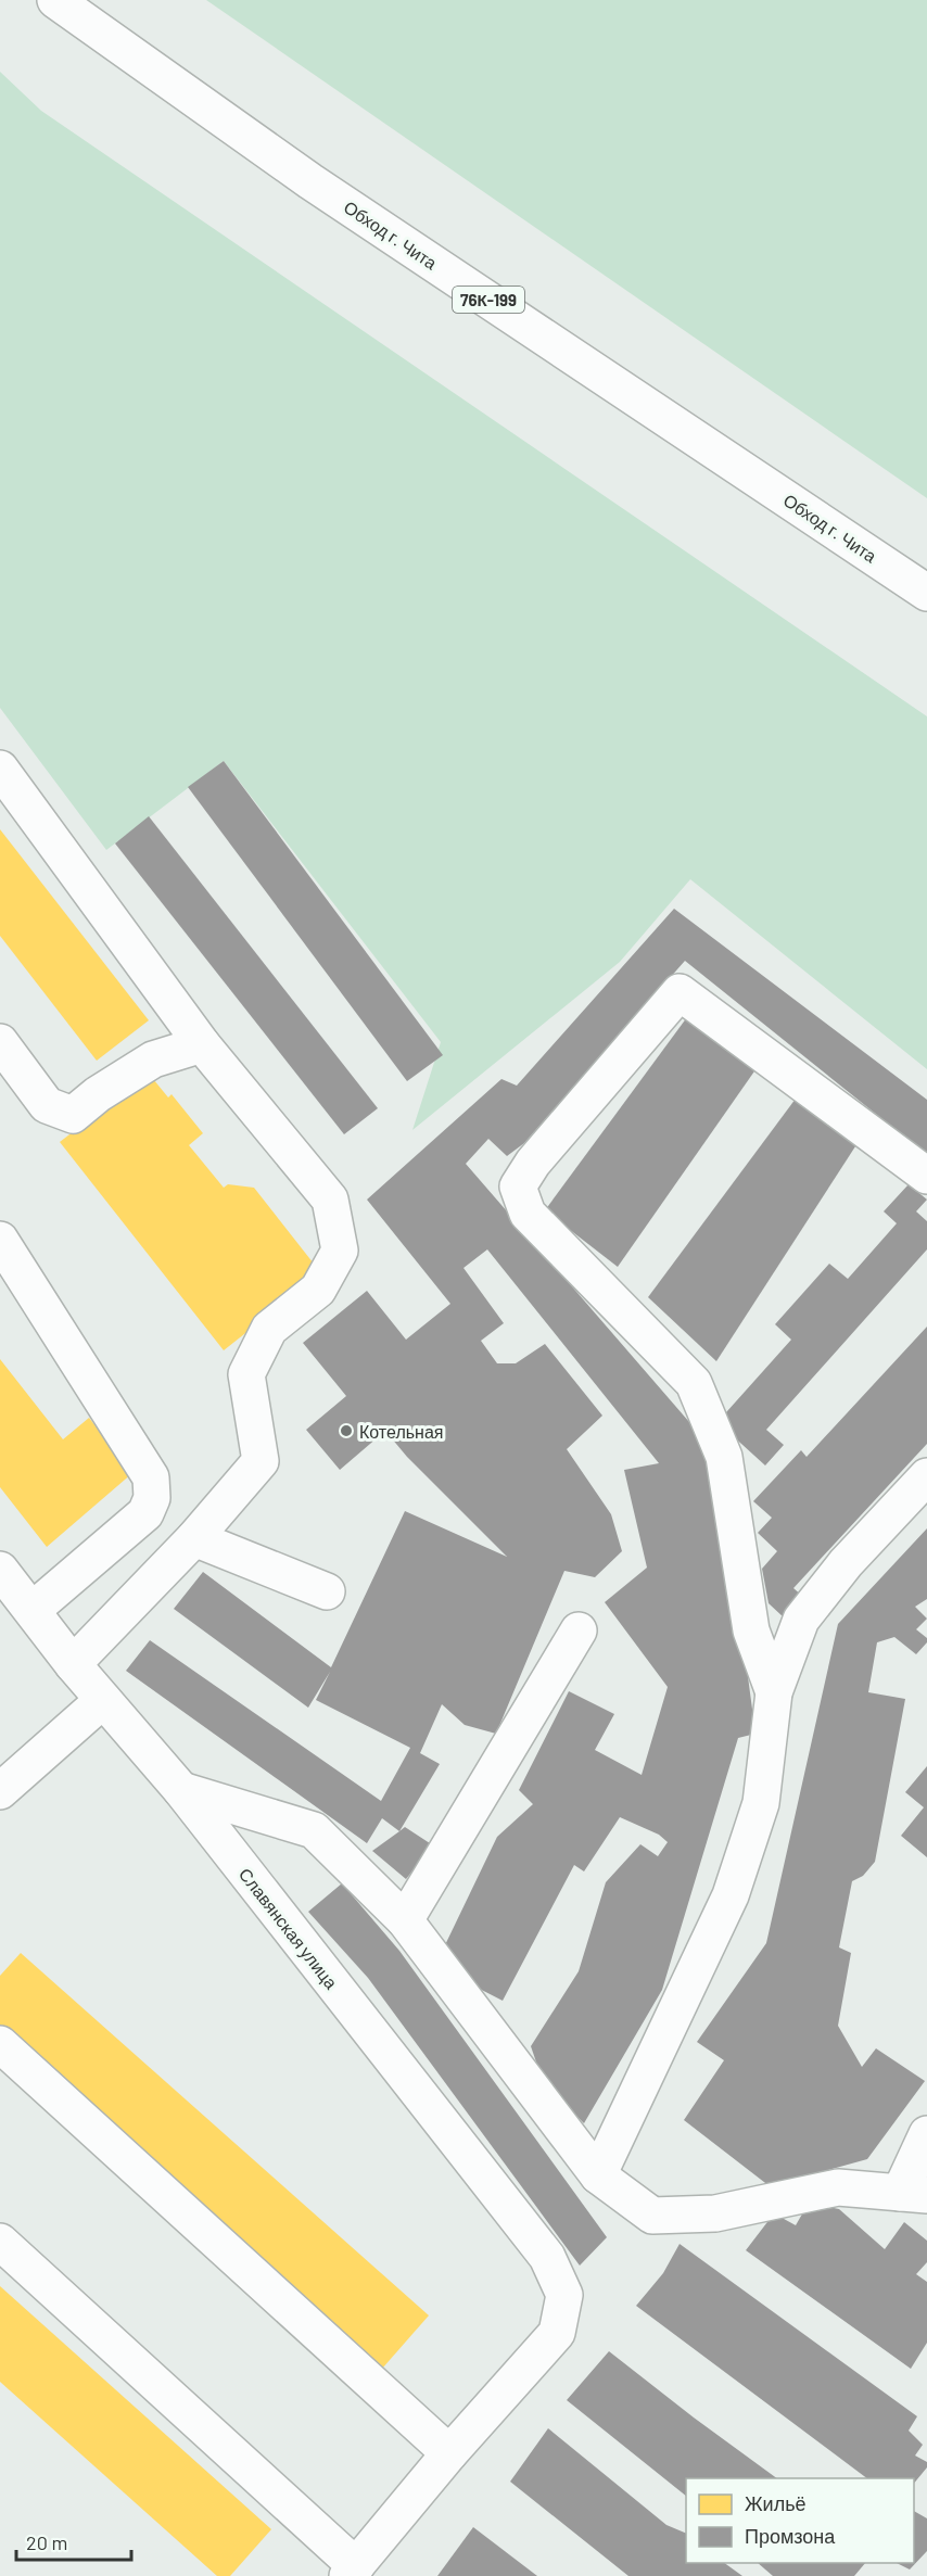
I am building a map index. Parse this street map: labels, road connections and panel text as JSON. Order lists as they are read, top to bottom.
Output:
{
  "streets": {
    "main road": ["Обход г. Чита", "76К-199", "Славянская улица"]
  },
  "places": ["Котельная"],
  "legend": ["Жильё", "Промзона"],
  "scale_bar": "20 m"
}
